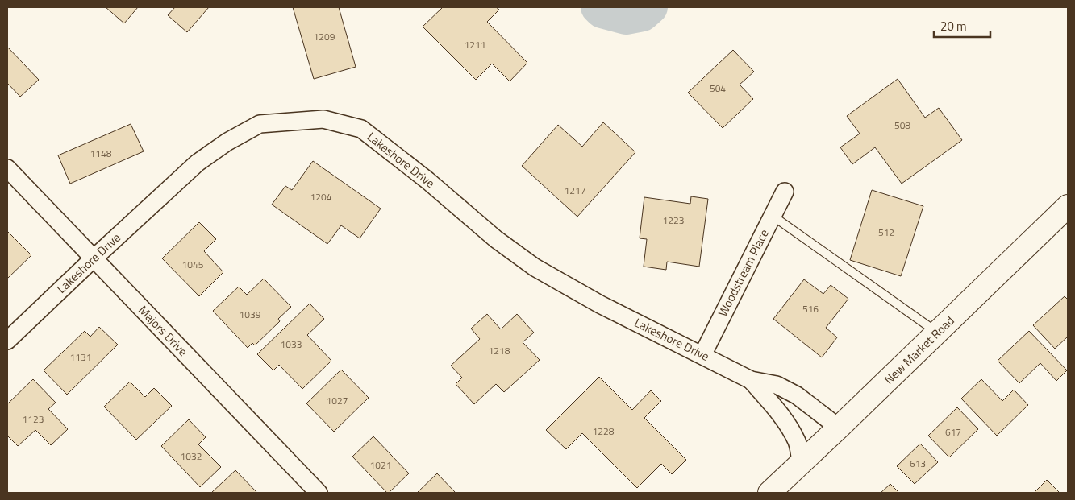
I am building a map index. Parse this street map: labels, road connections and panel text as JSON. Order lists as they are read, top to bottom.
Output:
{
  "streets": {
    "street": [
      "Lakeshore Drive",
      "Woodstream Place",
      "Majors Drive",
      "New Market Road"
    ]
  },
  "crossings": [
    ["Lakeshore Drive", "Woodstream Place"],
    ["Lakeshore Drive", "Majors Drive"],
    ["Lakeshore Drive", "New Market Road"]
  ],
  "house_numbers": [
    "1209",
    "1211",
    "504",
    "508",
    "1148",
    "1217",
    "1204",
    "1223",
    "512",
    "1045",
    "516",
    "1039",
    "1033",
    "1218",
    "1131",
    "1027",
    "1123",
    "1228",
    "617",
    "1032",
    "613",
    "1021"
  ],
  "scale_bar": "20 m"
}
